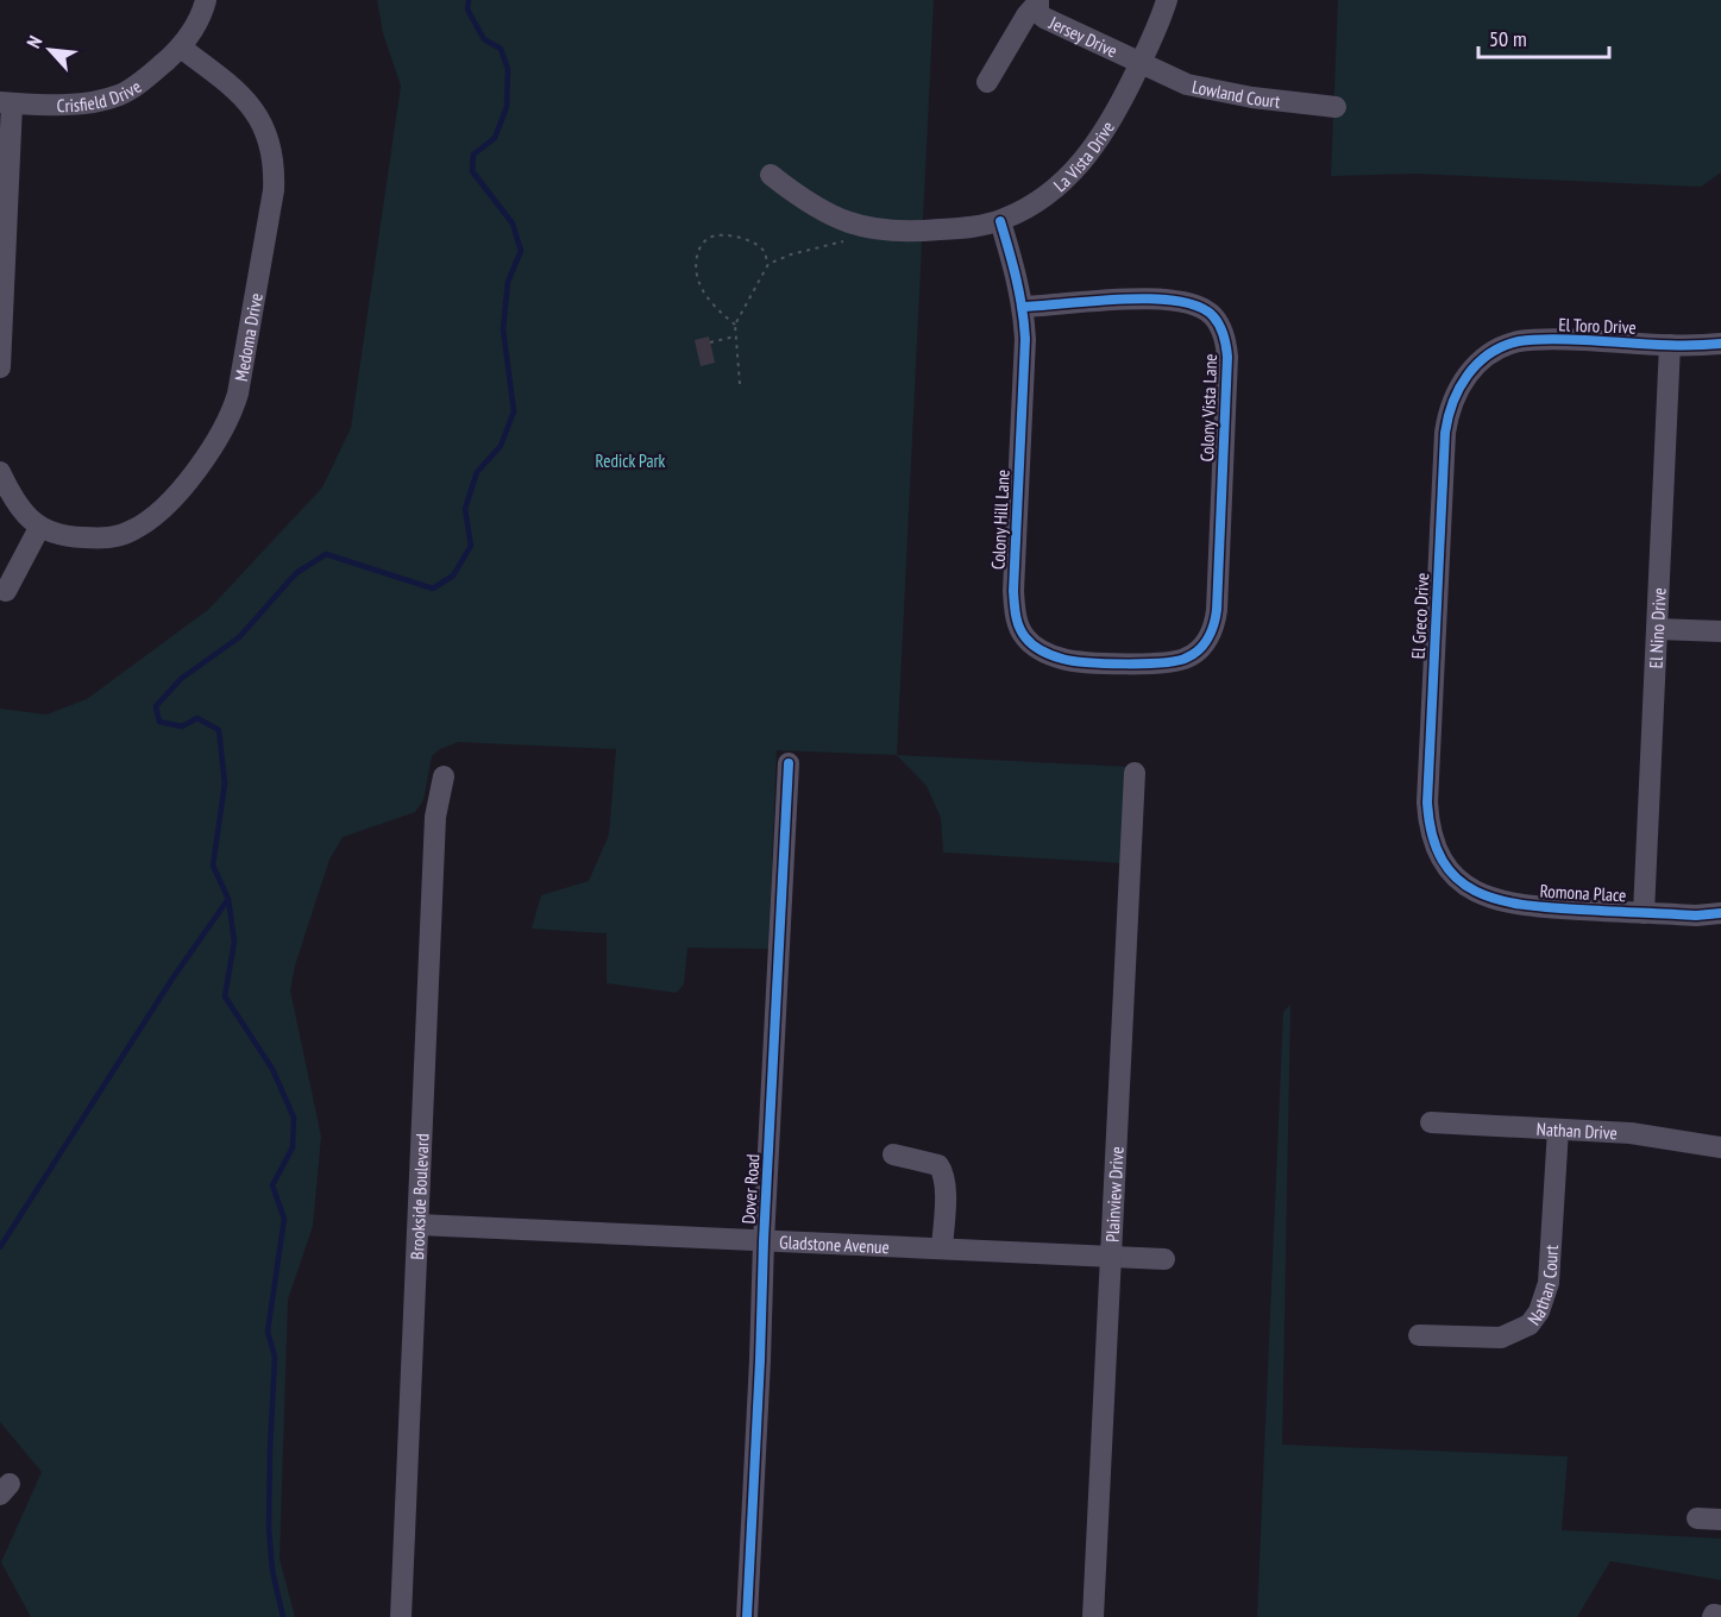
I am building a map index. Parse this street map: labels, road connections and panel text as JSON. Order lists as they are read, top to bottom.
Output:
{
  "streets": {
    "street": [
      "Jersey Drive",
      "Crisfield Drive",
      "Lowland Court",
      "La Vista Drive",
      "El Toro Drive",
      "Medoma Drive",
      "Colony Vista Lane",
      "Colony Hill Lane",
      "El Greco Drive",
      "El Nino Drive",
      "Romona Place",
      "Nathan Drive",
      "Dover Road",
      "Plainview Drive",
      "Brookside Boulevard",
      "Gladstone Avenue",
      "Nathan Court"
    ]
  },
  "crossings": [
    ["Jersey Drive", "Lowland Court"],
    ["Jersey Drive", "La Vista Drive"],
    ["Crisfield Drive", "Medoma Drive"],
    ["Lowland Court", "La Vista Drive"],
    ["La Vista Drive", "Colony Hill Lane"],
    ["El Toro Drive", "El Greco Drive"],
    ["El Toro Drive", "El Nino Drive"],
    ["Colony Vista Lane", "Colony Hill Lane"],
    ["El Greco Drive", "Romona Place"],
    ["El Nino Drive", "Romona Place"],
    ["Nathan Drive", "Nathan Court"],
    ["Dover Road", "Gladstone Avenue"],
    ["Plainview Drive", "Gladstone Avenue"],
    ["Brookside Boulevard", "Gladstone Avenue"]
  ],
  "parks": ["Redick Park"],
  "scale_bar": "50 m",
  "north": "top left"
}
